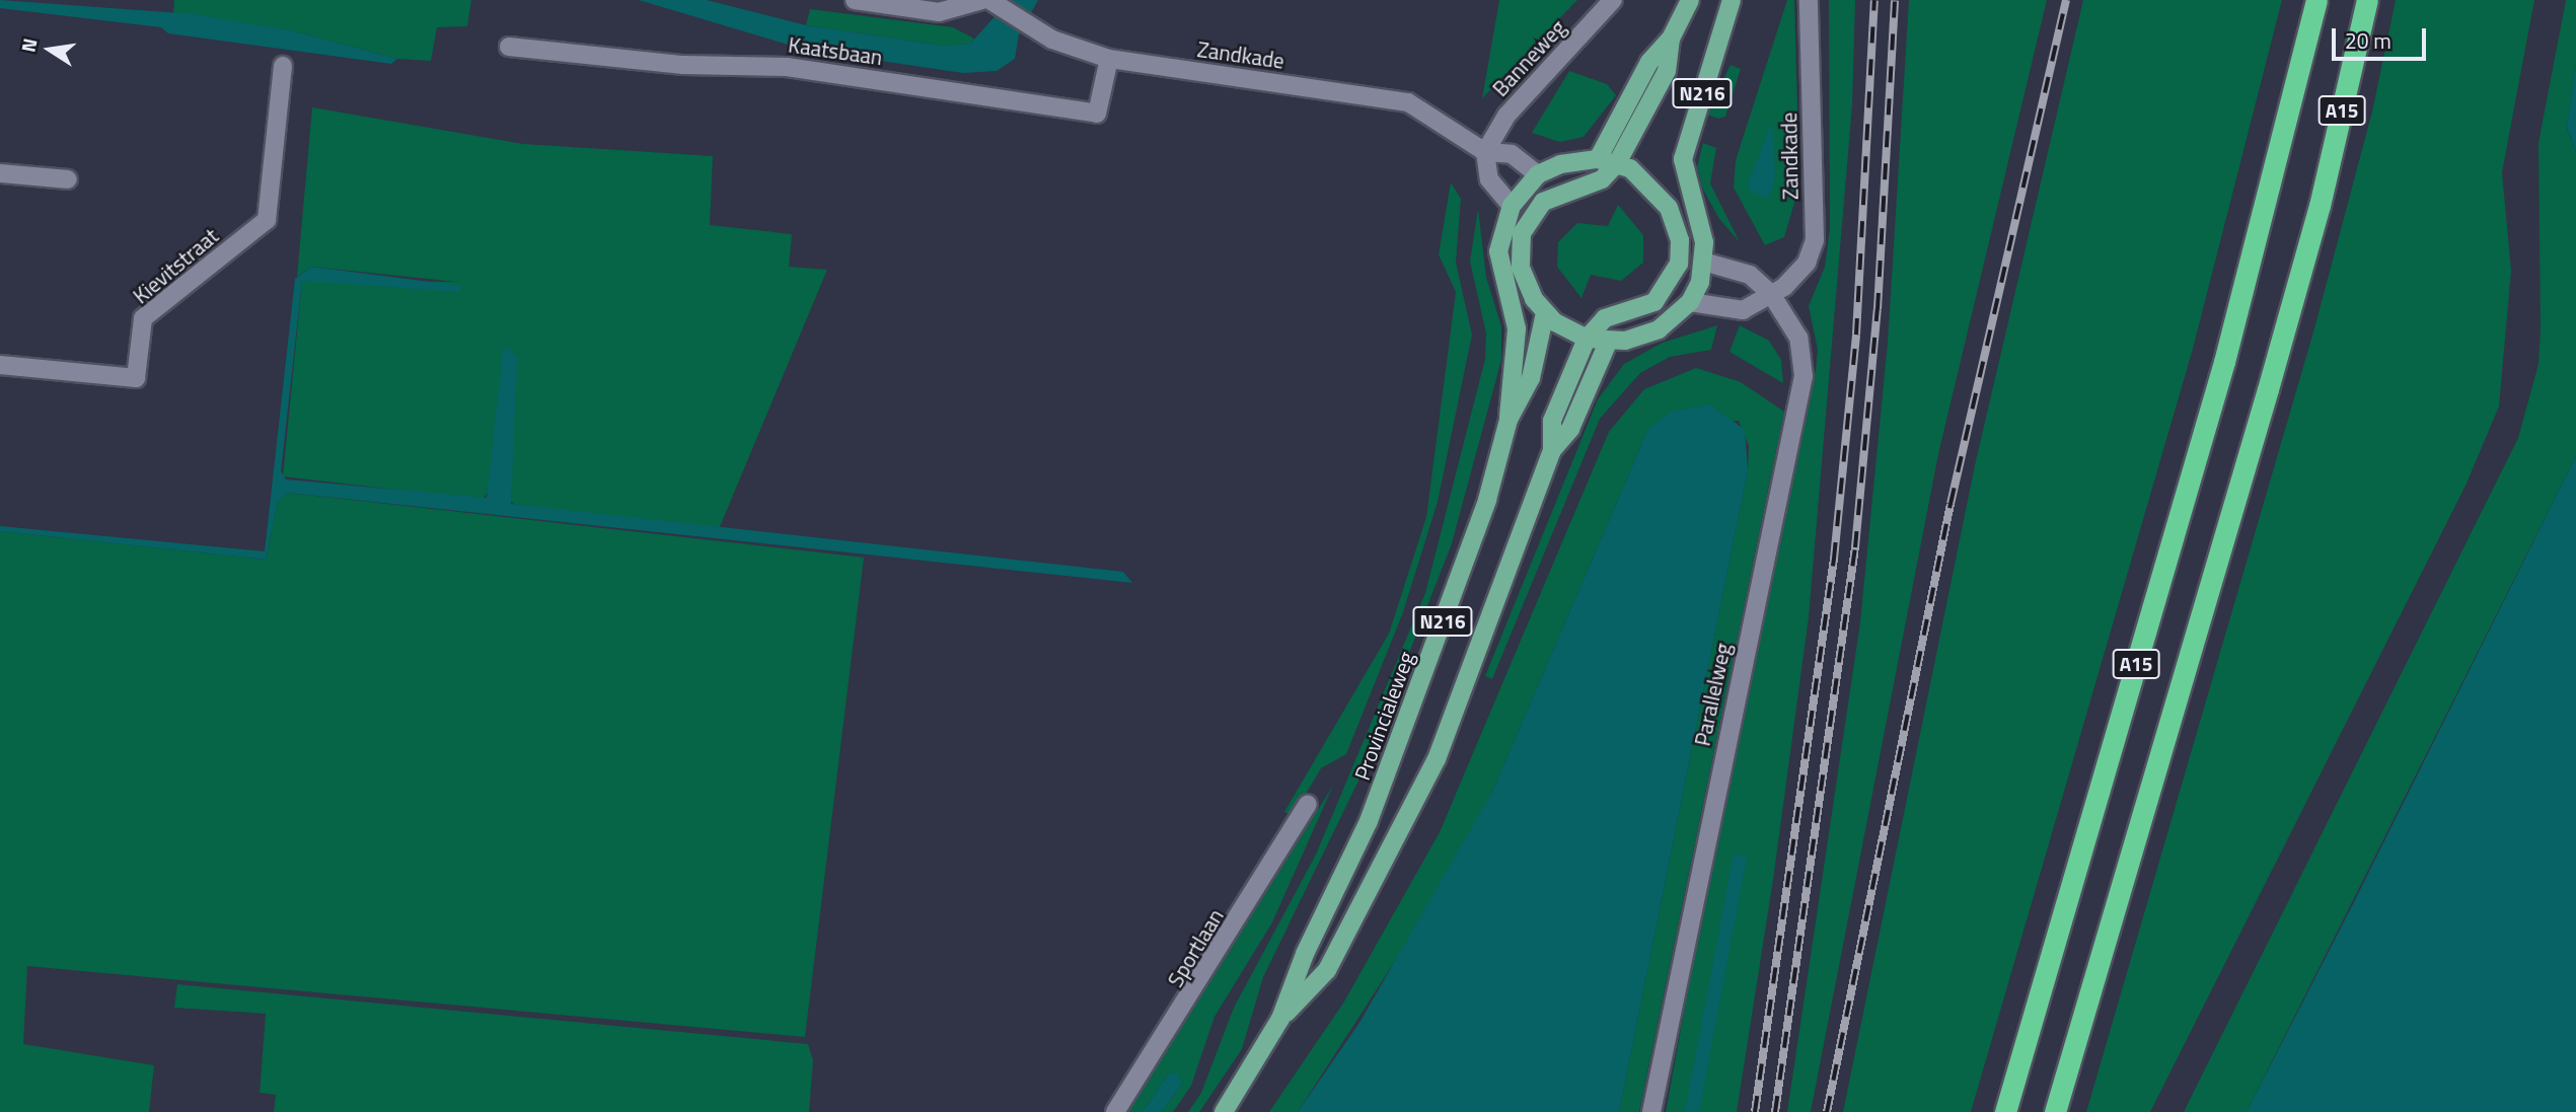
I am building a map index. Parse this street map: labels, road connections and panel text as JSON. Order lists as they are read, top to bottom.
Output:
{
  "streets": {
    "highway": ["A15"],
    "main road": ["N216", "Provincialeweg"],
    "street": [
      "Kaatsbaan",
      "Zandkade",
      "Banneweg",
      "Kievitstraat",
      "Parallelweg",
      "Sportlaan"
    ]
  },
  "crossings": [
    ["Kaatsbaan", "Zandkade"],
    ["Zandkade", "Banneweg"],
    ["Zandkade", "N216"],
    ["Zandkade", "Parallelweg"],
    ["N216", "Provincialeweg"]
  ],
  "scale_bar": "20 m",
  "north": "left"
}
